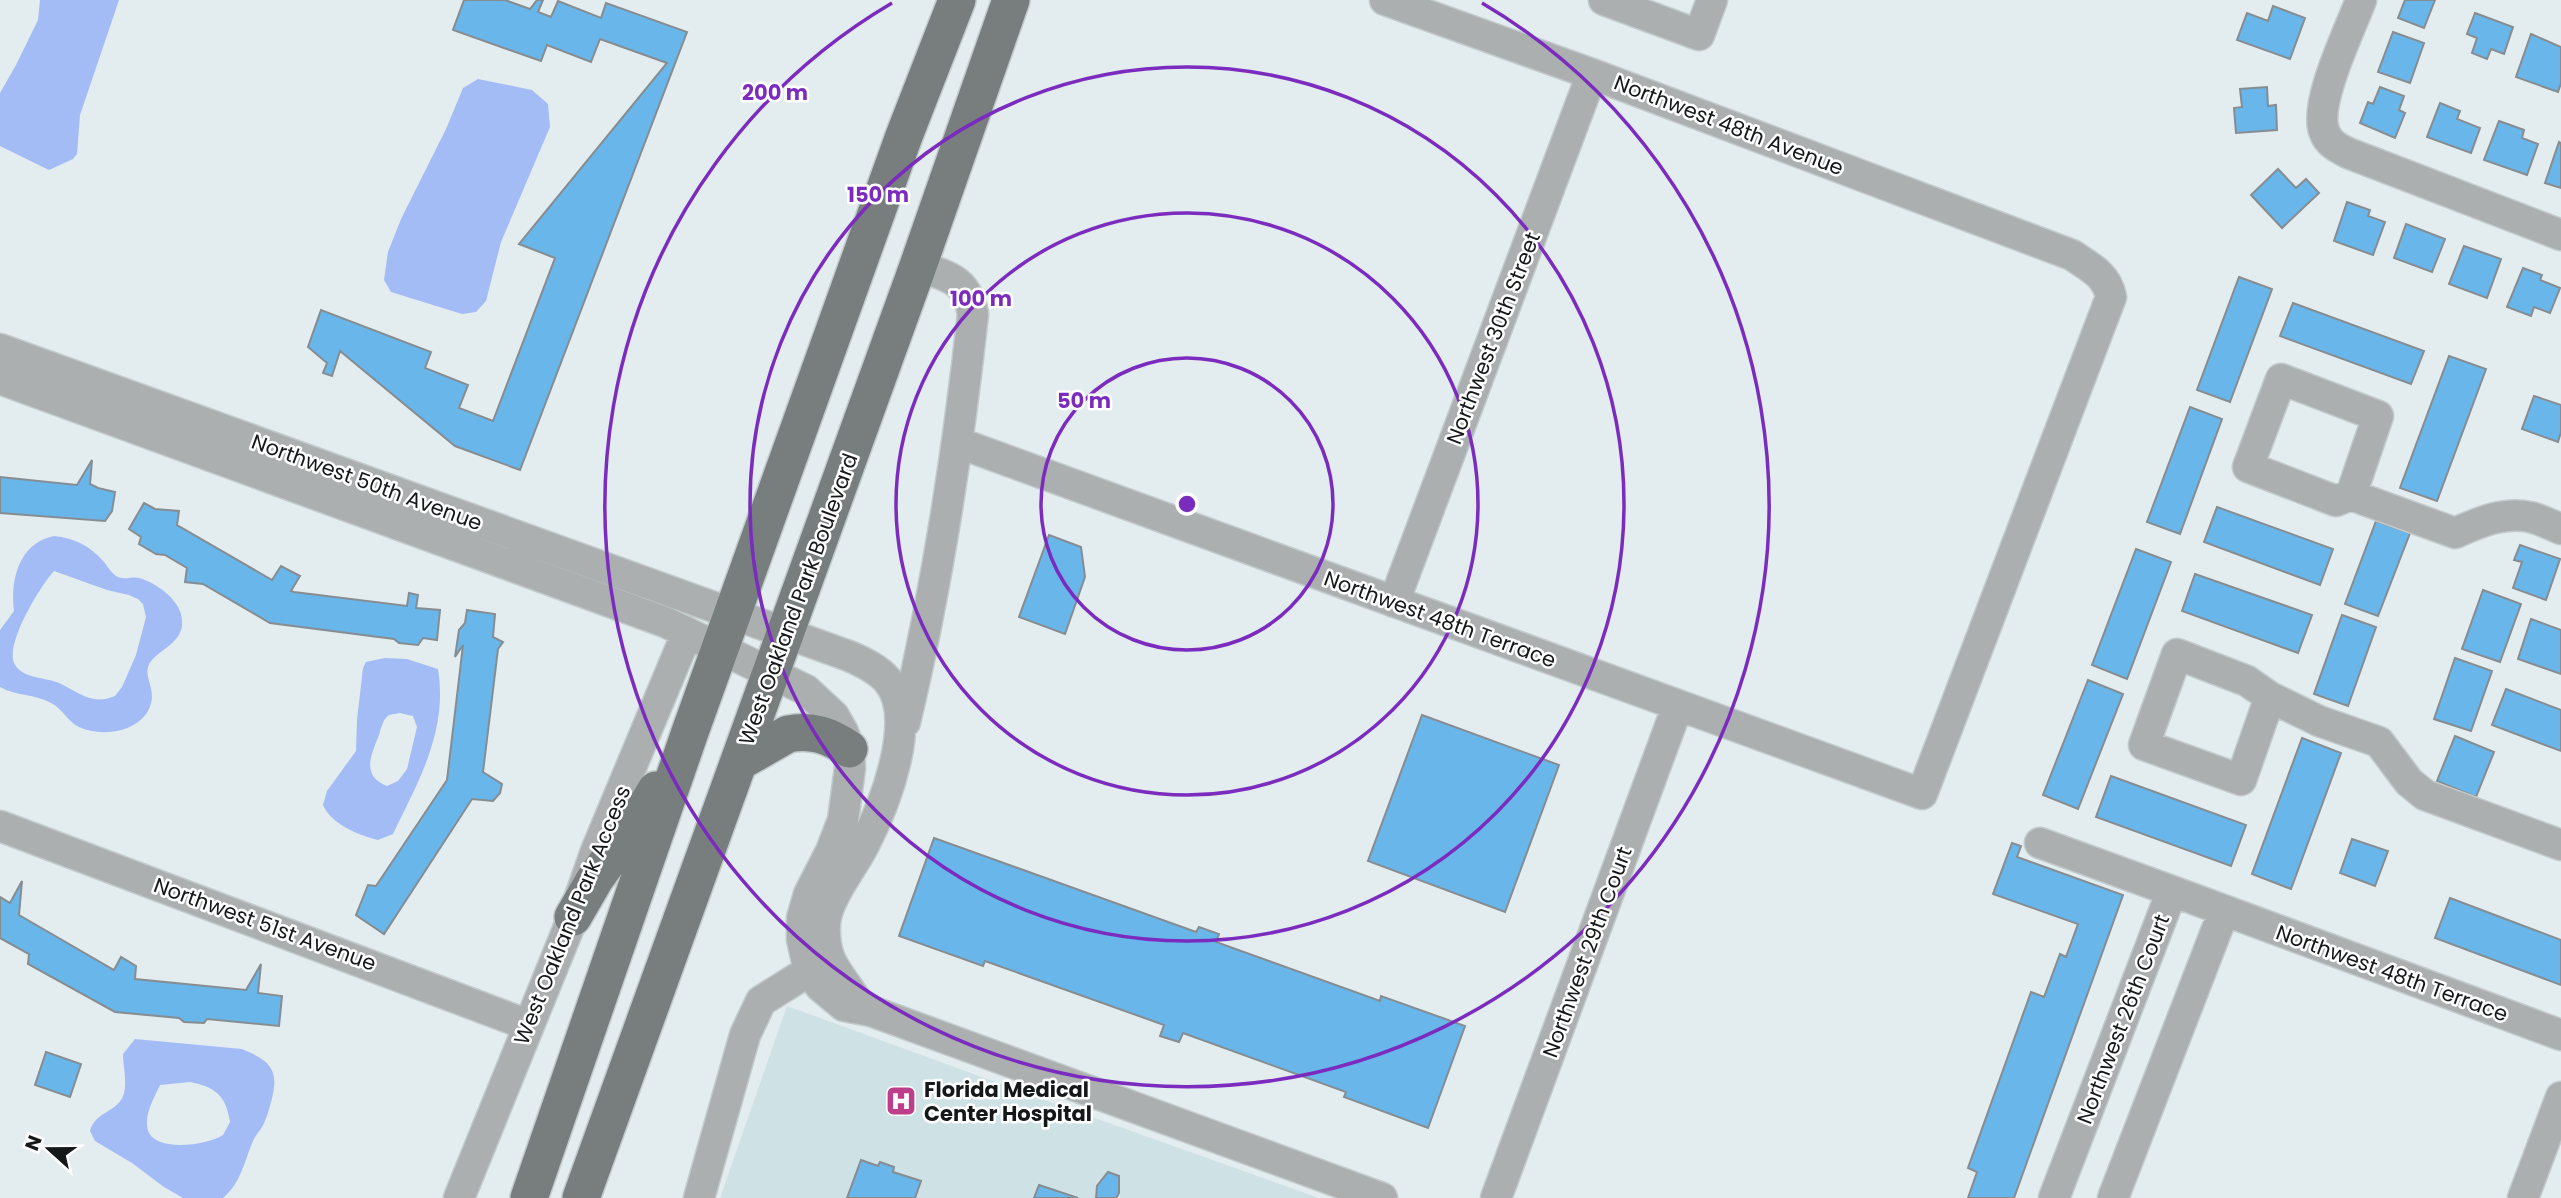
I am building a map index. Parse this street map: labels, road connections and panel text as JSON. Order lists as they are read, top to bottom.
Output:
{
  "streets": {
    "main road": ["West Oakland Park Boulevard"],
    "street": [
      "Northwest 48th Avenue",
      "Northwest 30th Street",
      "Northwest 50th Avenue",
      "Northwest 48th Terrace",
      "West Oakland Park Access",
      "Northwest 51st Avenue",
      "Northwest 29th Court",
      "Northwest 26th Court"
    ]
  },
  "crossings": [
    ["Northwest 48th Avenue", "Northwest 30th Street"],
    ["Northwest 48th Avenue", "Northwest 48th Terrace"],
    ["Northwest 30th Street", "Northwest 48th Terrace"],
    ["Northwest 50th Avenue", "West Oakland Park Boulevard"],
    ["Northwest 50th Avenue", "West Oakland Park Access"],
    ["Northwest 48th Terrace", "Northwest 29th Court"],
    ["Northwest 48th Terrace", "Northwest 26th Court"],
    ["West Oakland Park Access", "Northwest 51st Avenue"]
  ],
  "places": {
    "hospital": ["Florida Medical Center Hospital"]
  },
  "north": "left",
  "rings": [
    "200 m",
    "150 m",
    "100 m",
    "50 m"
  ]
}
